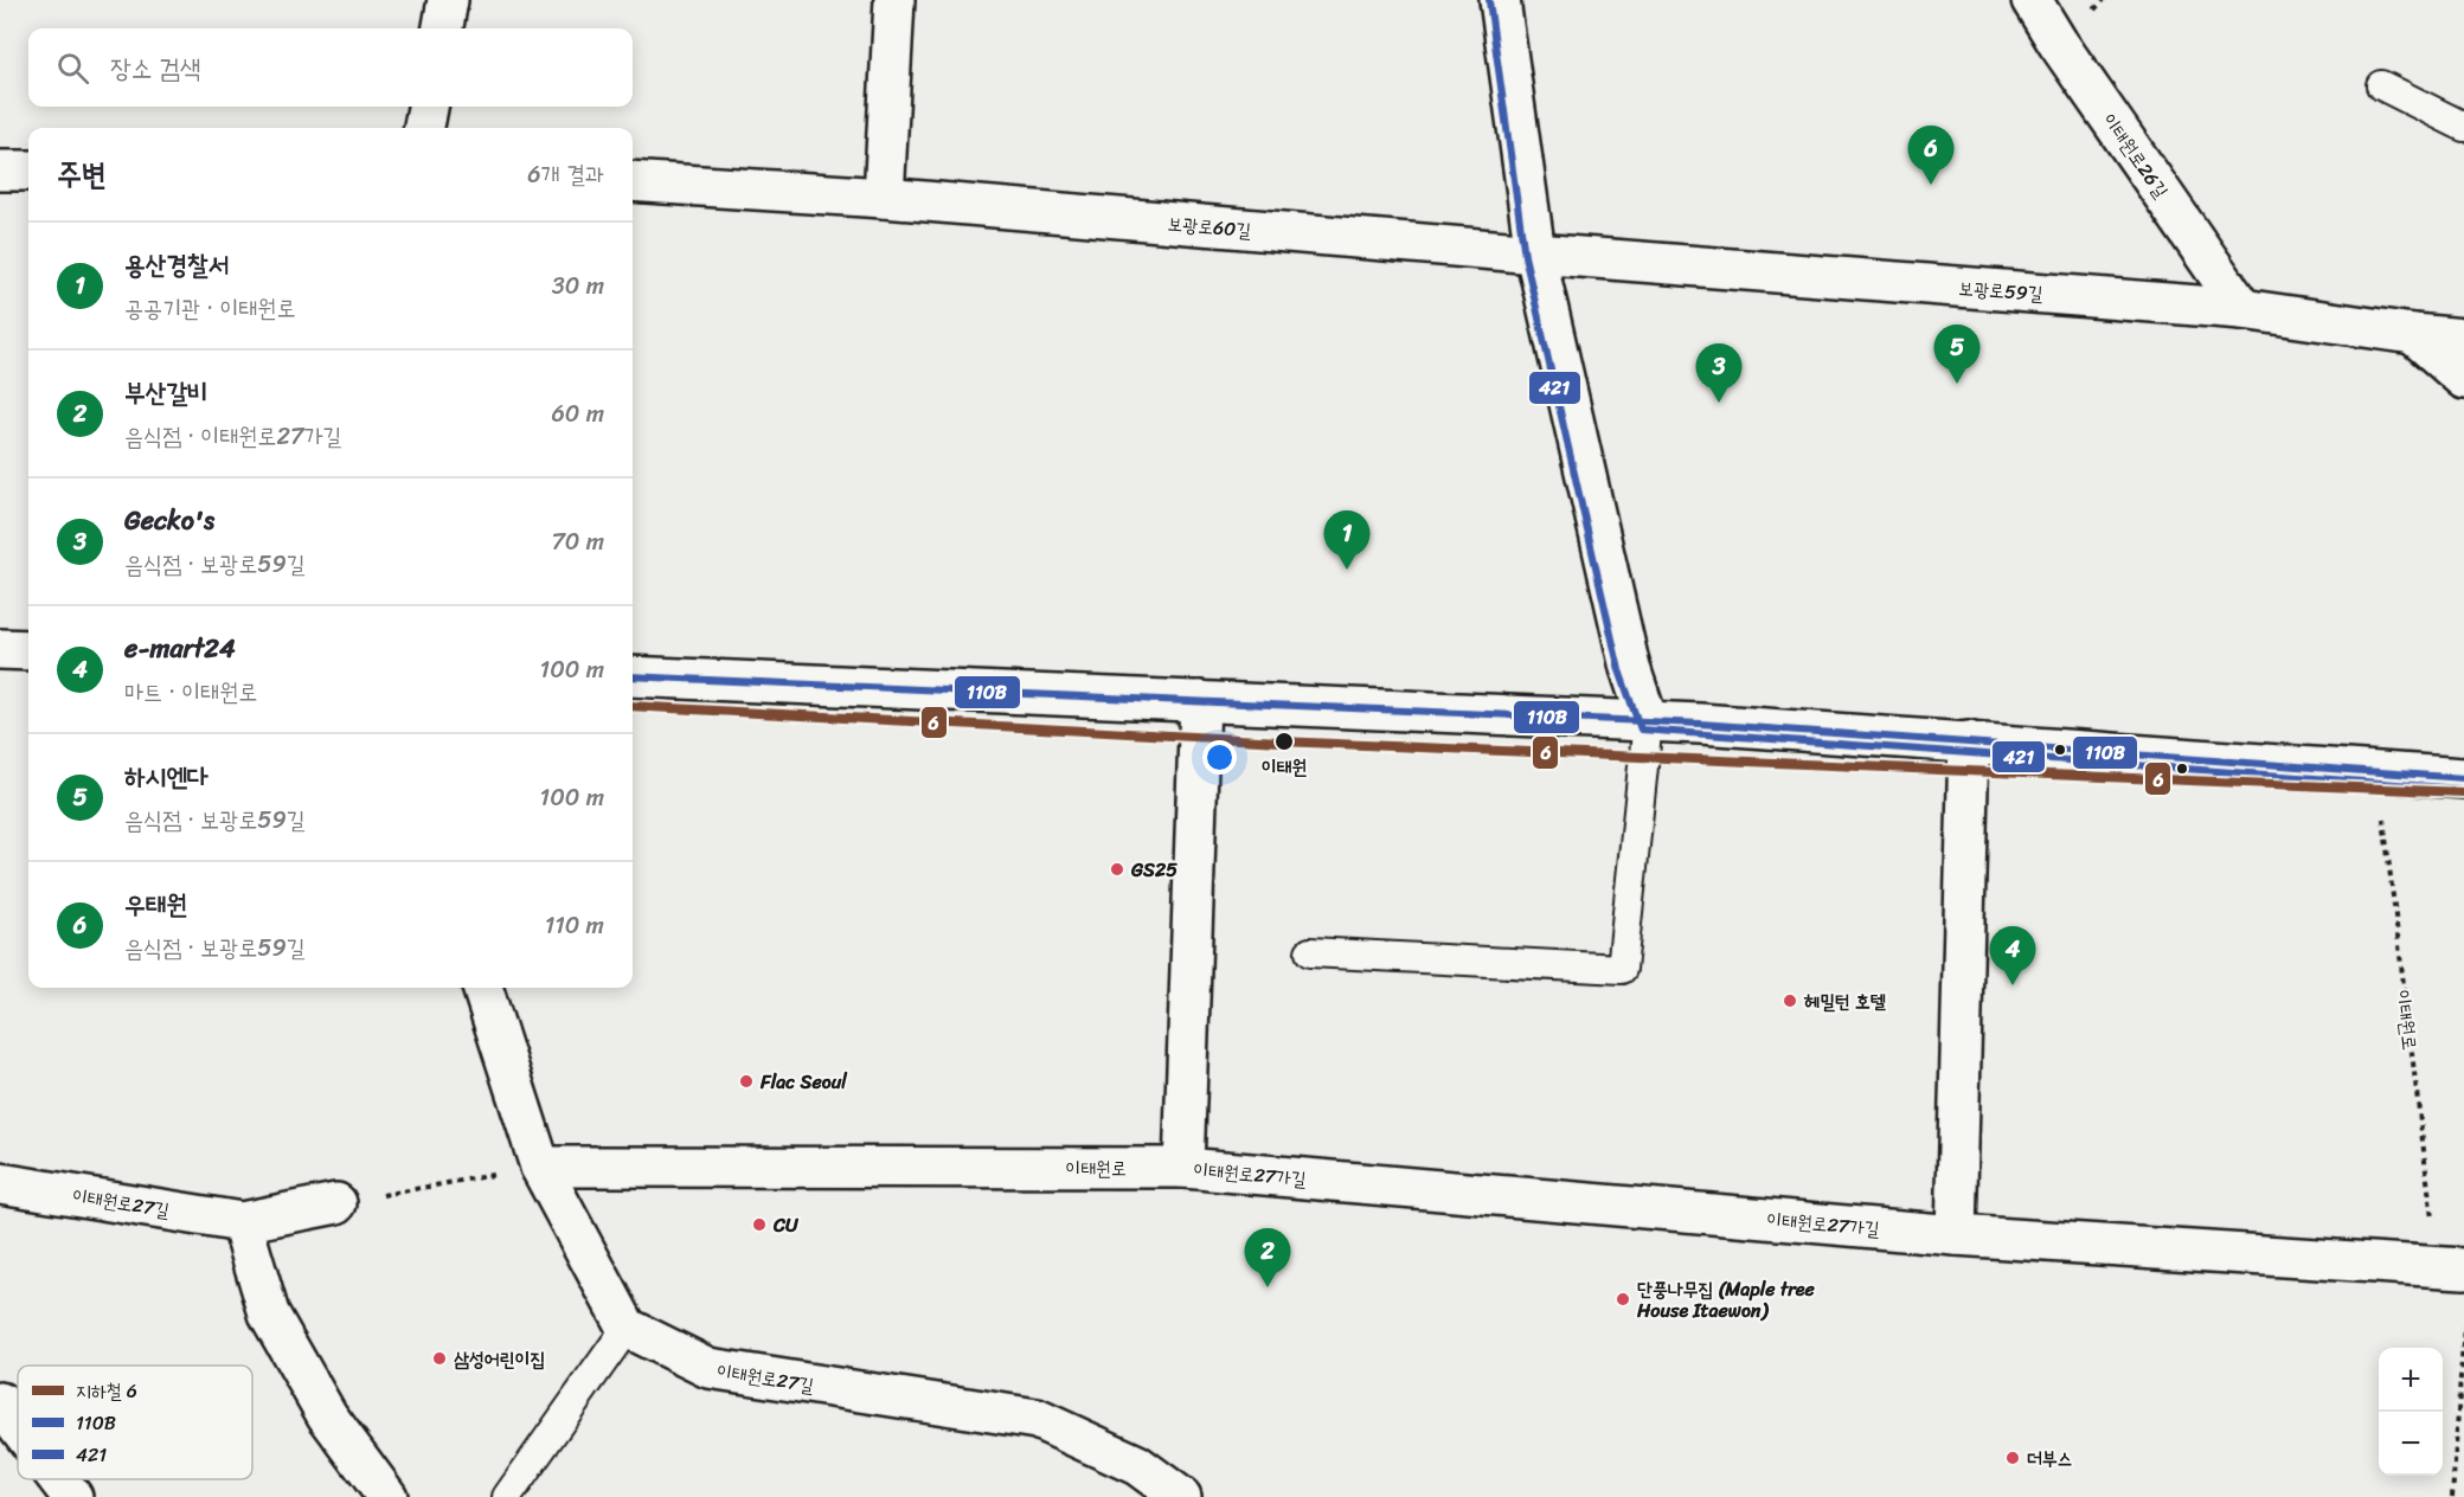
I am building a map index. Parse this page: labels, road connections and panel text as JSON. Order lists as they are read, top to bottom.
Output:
{
  "streets": {
    "street": [
      "이태원로26길",
      "보광로60길",
      "보광로59길",
      "이태원로",
      "이태원로27가길",
      "이태원로27길"
    ]
  },
  "crossings": [
    ["이태원로26길", "보광로59길"],
    ["보광로60길", "보광로59길"],
    ["이태원로", "이태원로27가길"]
  ],
  "places": [
    "이태원",
    "GS25",
    "헤밀턴 호텔",
    "Flac Seoul",
    "CU",
    "단풍나무집 (Maple tree House Itaewon)",
    "삼성어린이집",
    "더부스"
  ],
  "lines": ["transit line 421", "transit line 110B", "metro line 6"],
  "legend": ["지하철 6", "110B", "421"],
  "page": {
    "search": "장소 검색",
    "pins": [
      "6",
      "5",
      "3",
      "1",
      "4",
      "2"
    ],
    "heading": ["주변", "6개 결과"],
    "list": [
      {
        "mark": "1",
        "name": "용산경찰서",
        "note": "공공기관 · 이태원로",
        "value": "30 m"
      },
      {
        "mark": "2",
        "name": "부산갈비",
        "note": "음식점 · 이태원로27가길",
        "value": "60 m"
      },
      {
        "mark": "3",
        "name": "Gecko's",
        "note": "음식점 · 보광로59길",
        "value": "70 m"
      },
      {
        "mark": "4",
        "name": "e-mart24",
        "note": "마트 · 이태원로",
        "value": "100 m"
      },
      {
        "mark": "5",
        "name": "하시엔다",
        "note": "음식점 · 보광로59길",
        "value": "100 m"
      },
      {
        "mark": "6",
        "name": "우태원",
        "note": "음식점 · 보광로59길",
        "value": "110 m"
      }
    ],
    "map_buttons": ["+", "−"]
  }
}
